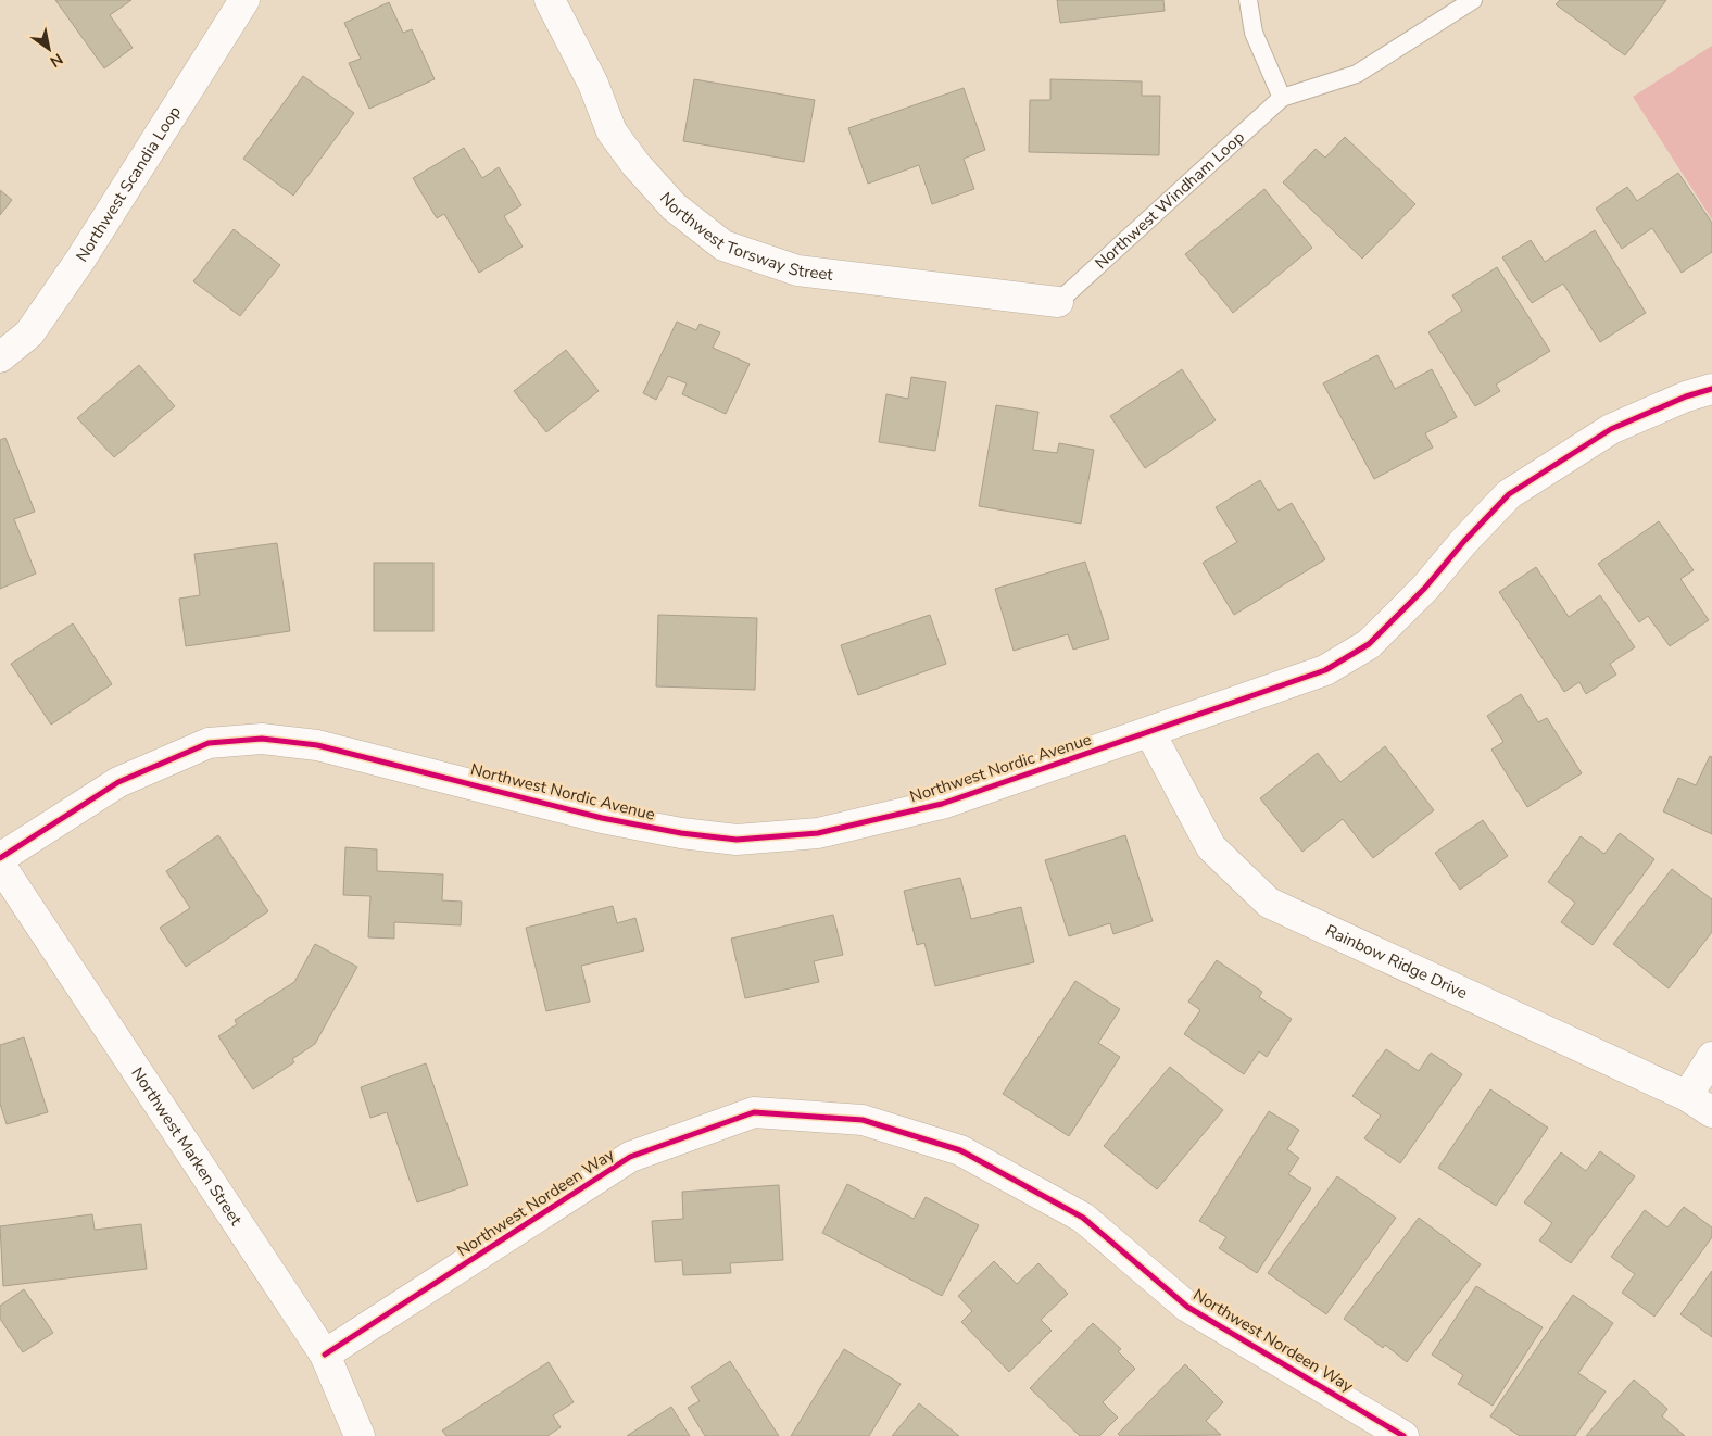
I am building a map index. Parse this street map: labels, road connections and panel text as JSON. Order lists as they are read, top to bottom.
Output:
{
  "streets": {
    "street": [
      "Northwest Scandia Loop",
      "Northwest Torsway Street",
      "Northwest Nordic Avenue",
      "Rainbow Ridge Drive",
      "Northwest Marken Street",
      "Northwest Nordeen Way"
    ],
    "lane": ["Northwest Windham Loop"]
  },
  "crossings": [
    ["Northwest Windham Loop", "Northwest Torsway Street"],
    ["Northwest Nordic Avenue", "Rainbow Ridge Drive"],
    ["Northwest Marken Street", "Northwest Nordeen Way"]
  ],
  "north": "bottom right"
}
